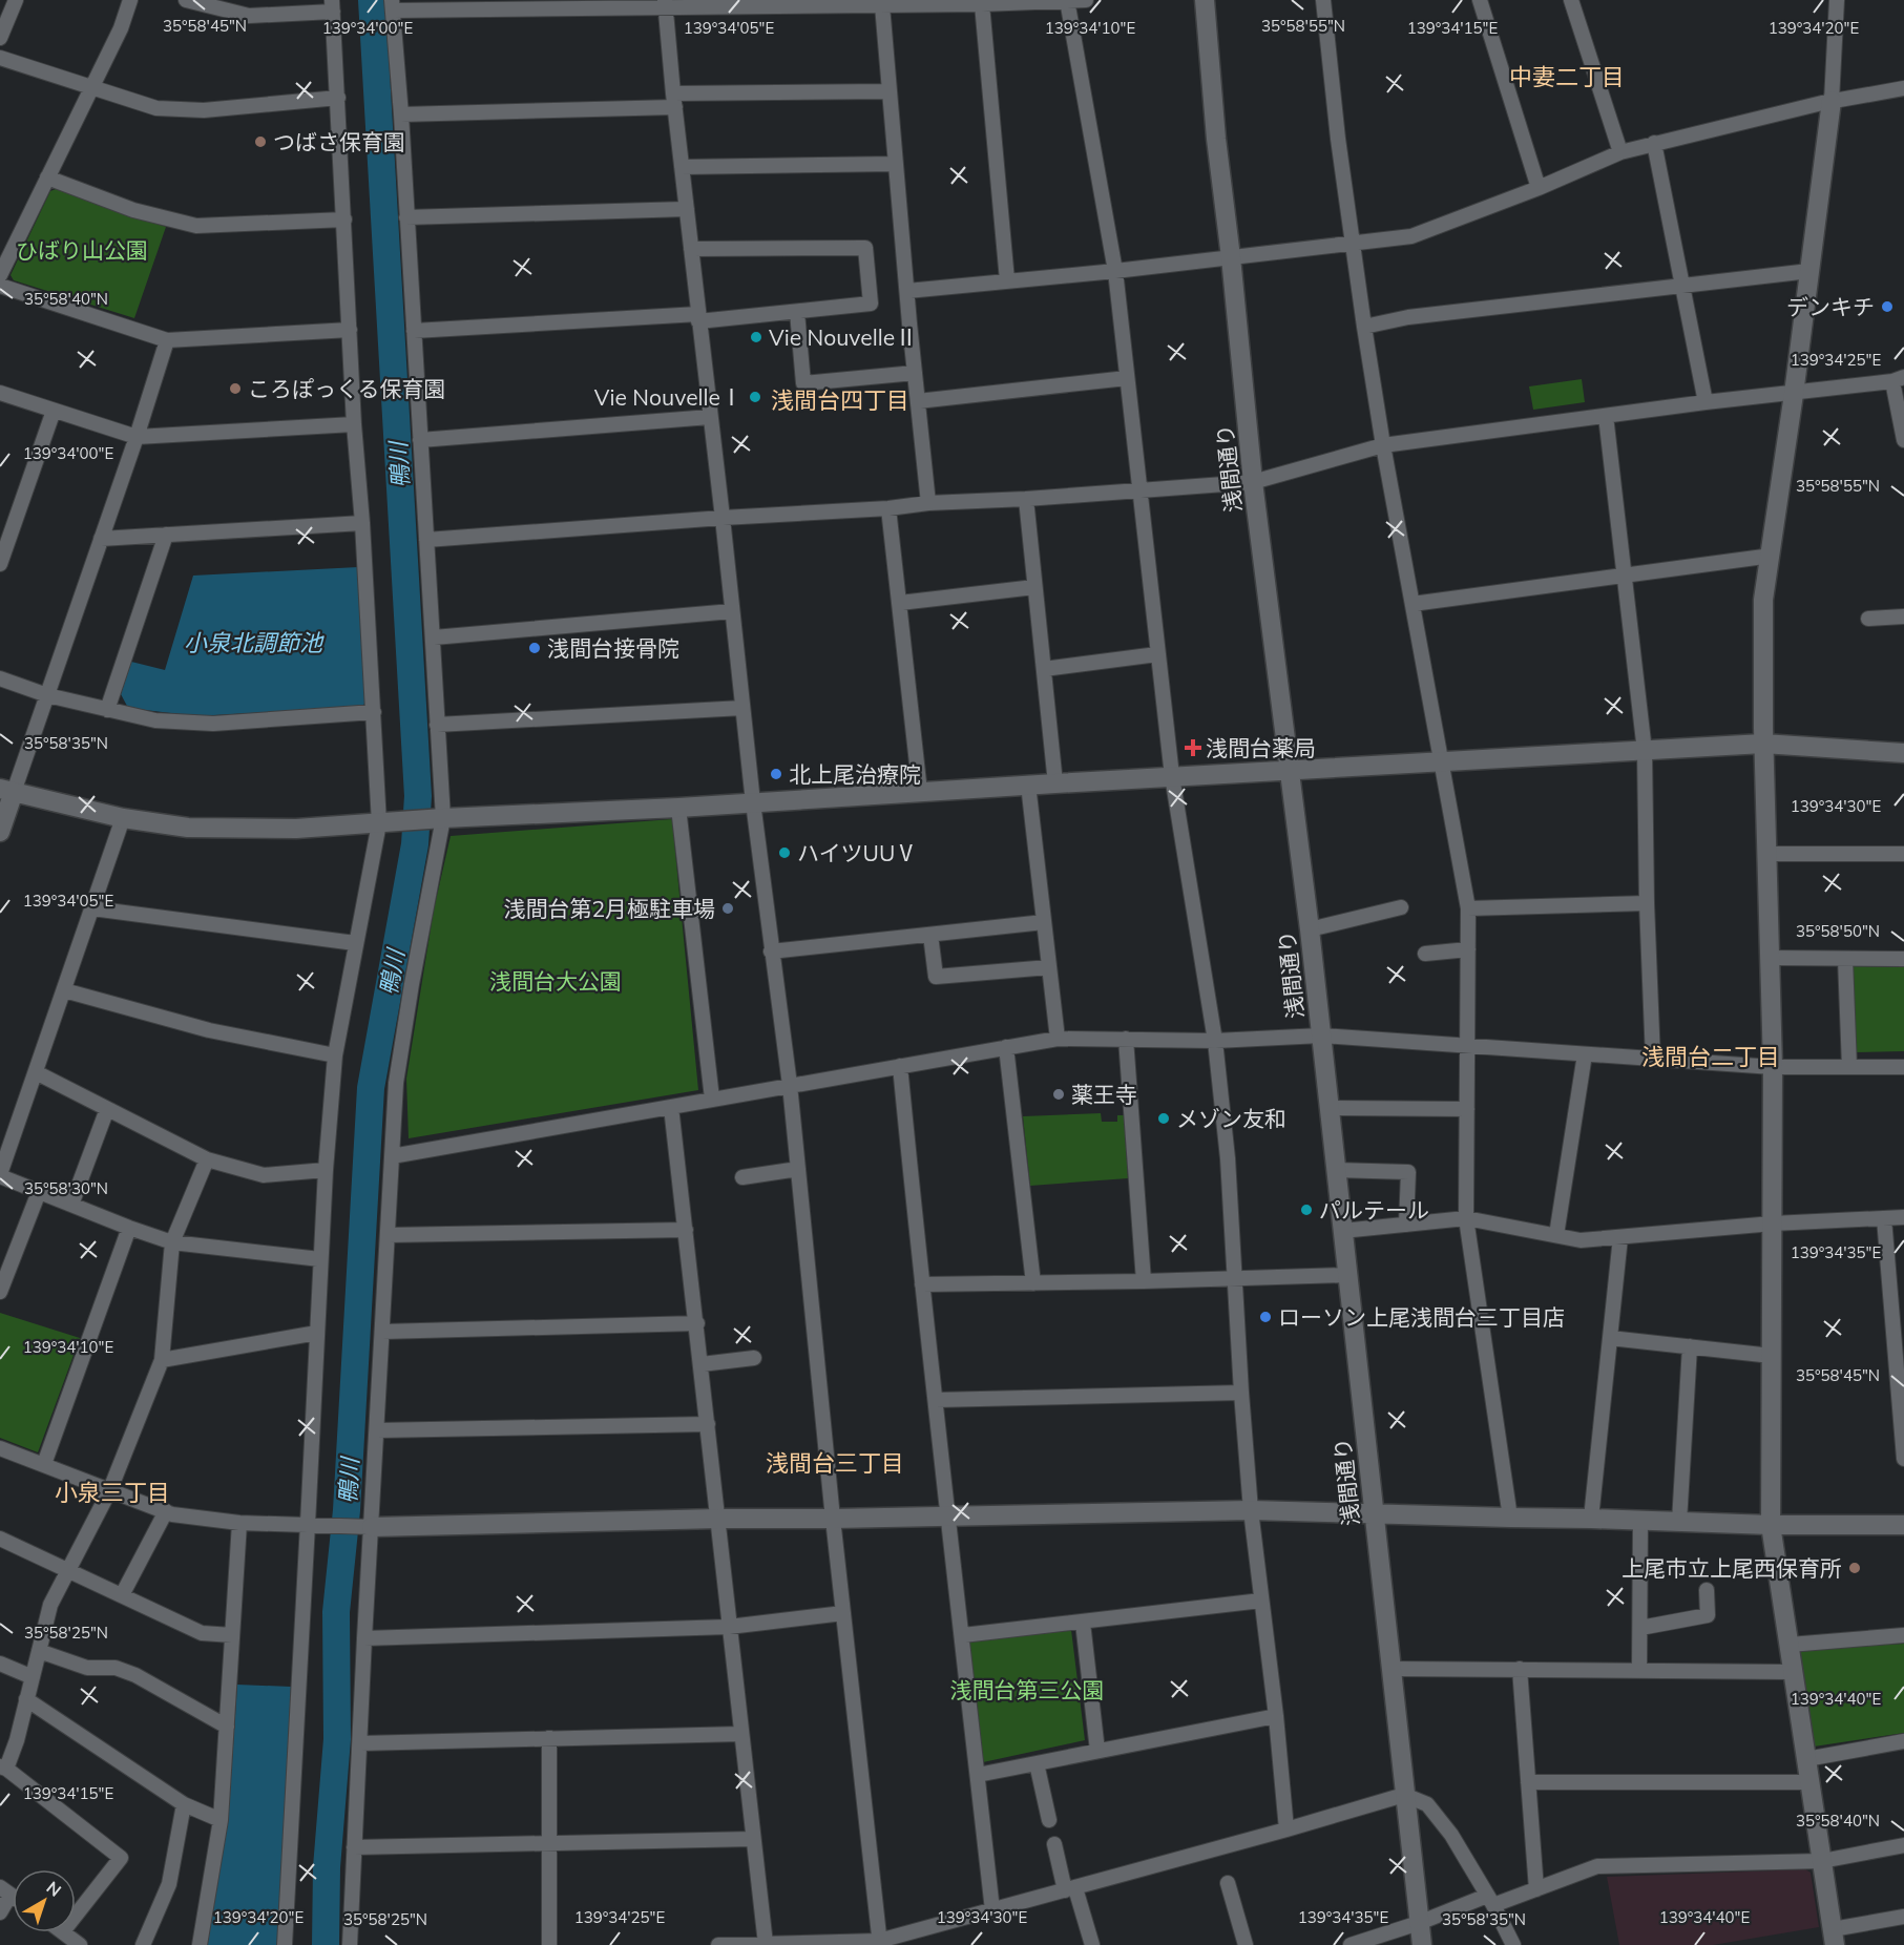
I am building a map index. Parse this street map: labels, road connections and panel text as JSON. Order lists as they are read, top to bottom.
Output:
{
  "streets": {
    "street": ["浅間通り"]
  },
  "districts": [
    "中妻二丁目",
    "浅間台四丁目",
    "浅間台二丁目",
    "浅間台三丁目",
    "小泉三丁目"
  ],
  "water": ["鴨川", "小泉北調節池"],
  "parks": ["ひばり山公園", "浅間台大公園", "浅間台第三公園"],
  "places": {
    "other": [
      "つばさ保育園",
      "デンキチ",
      "Vie NouvelleⅡ",
      "ころぽっくる保育園",
      "Vie NouvelleⅠ",
      "浅間台接骨院",
      "北上尾治療院",
      "ハイツUUⅤ",
      "浅間台第2月極駐車場",
      "薬王寺",
      "メゾン友和",
      "パルテール",
      "ローソン上尾浅間台三丁目店",
      "上尾市立上尾西保育所"
    ],
    "health": ["浅間台薬局"]
  },
  "north": "top right",
  "coordinates": [
    "35°58'45\"N",
    "35°58'55\"N",
    "139°34'00\"E",
    "139°34'05\"E",
    "139°34'10\"E",
    "139°34'15\"E",
    "139°34'20\"E",
    "35°58'40\"N",
    "139°34'25\"E",
    "35°58'35\"N",
    "139°34'30\"E",
    "35°58'50\"N",
    "35°58'30\"N",
    "139°34'35\"E",
    "35°58'25\"N",
    "139°34'40\"E"
  ]
}
